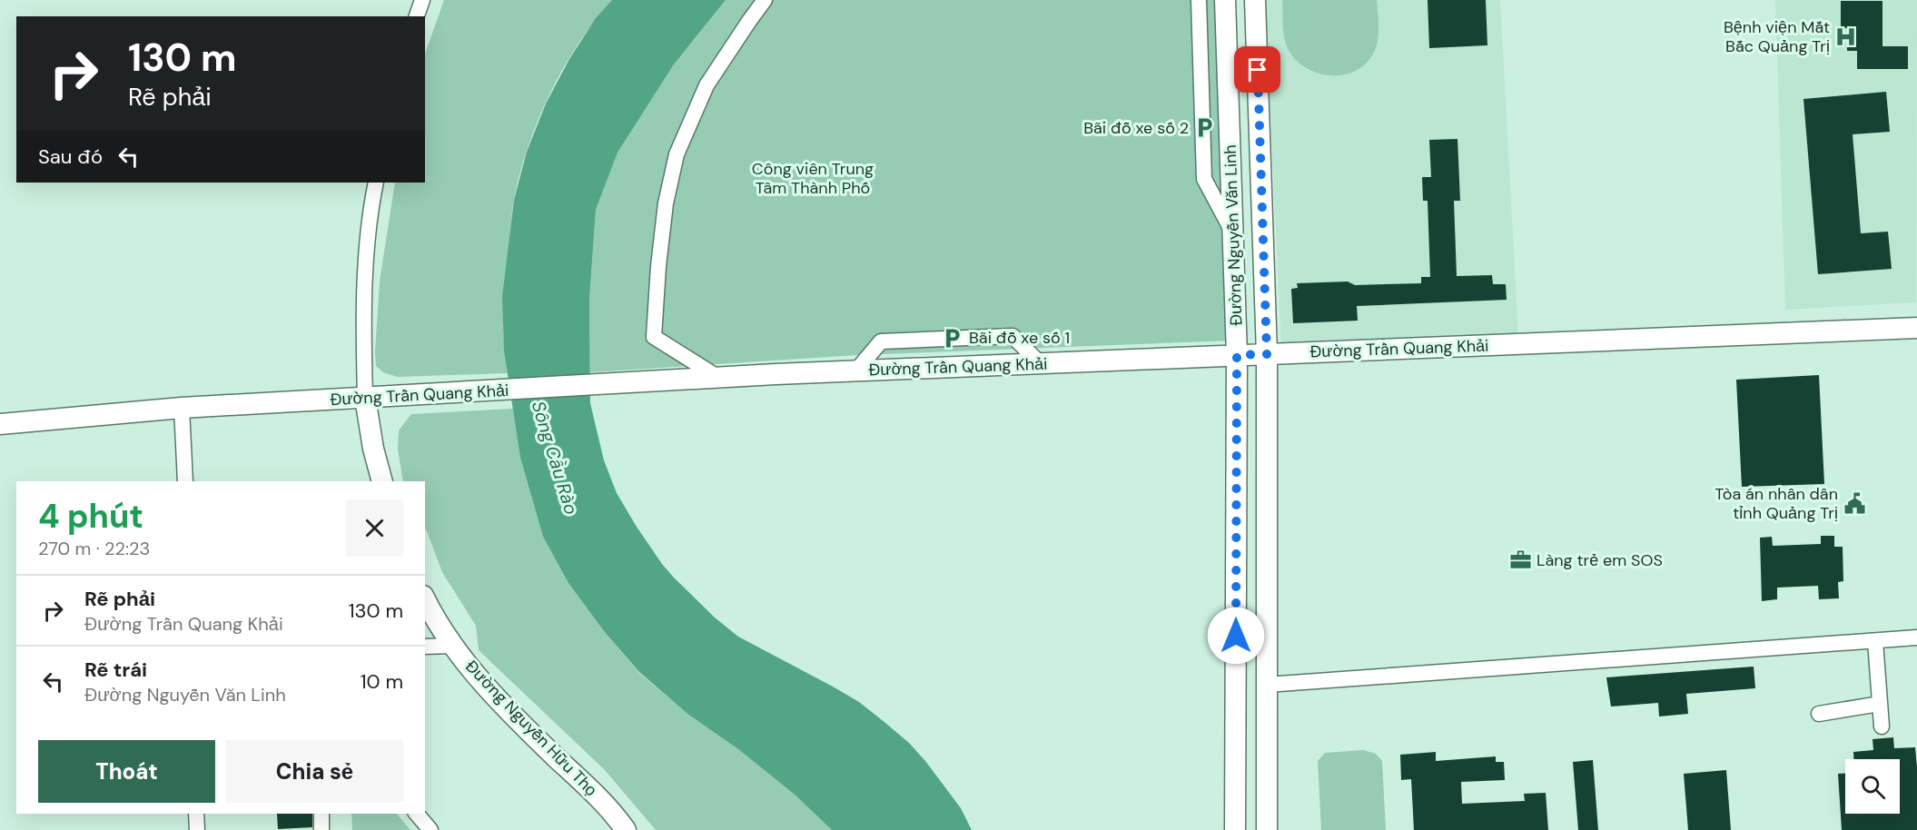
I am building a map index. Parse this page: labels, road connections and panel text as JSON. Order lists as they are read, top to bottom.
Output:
{
  "streets": {
    "street": ["Đường Nguyễn Văn Linh", "Đường Trần Quang Khải", "Đường Nguyễn Hữu Thọ"]
  },
  "crossings": [
    ["Đường Nguyễn Văn Linh", "Đường Trần Quang Khải"]
  ],
  "water": ["Sông Cầu Rào"],
  "parks": ["Công viên Trung Tâm Thành Phố"],
  "places": {
    "hospital": ["Bệnh viện Mắt Bắc Quảng Trị"],
    "parking": ["Bãi đỗ xe số 2", "Bãi đỗ xe số 1"],
    "public building": ["Tòa án nhân dân tỉnh Quảng Trị"],
    "office": ["Làng trẻ em SOS"]
  },
  "page": {
    "turn": ["130 m", "Rẽ phải"],
    "then": "Sau đó",
    "heading": ["4 phút", "270 m · 22:23"],
    "list": [
      {
        "name": "Rẽ phải",
        "note": "Đường Trần Quang Khải",
        "value": "130 m"
      },
      {
        "name": "Rẽ trái",
        "note": "Đường Nguyễn Văn Linh",
        "value": "10 m"
      }
    ],
    "buttons": ["Thoát", "Chia sẻ"]
  }
}
